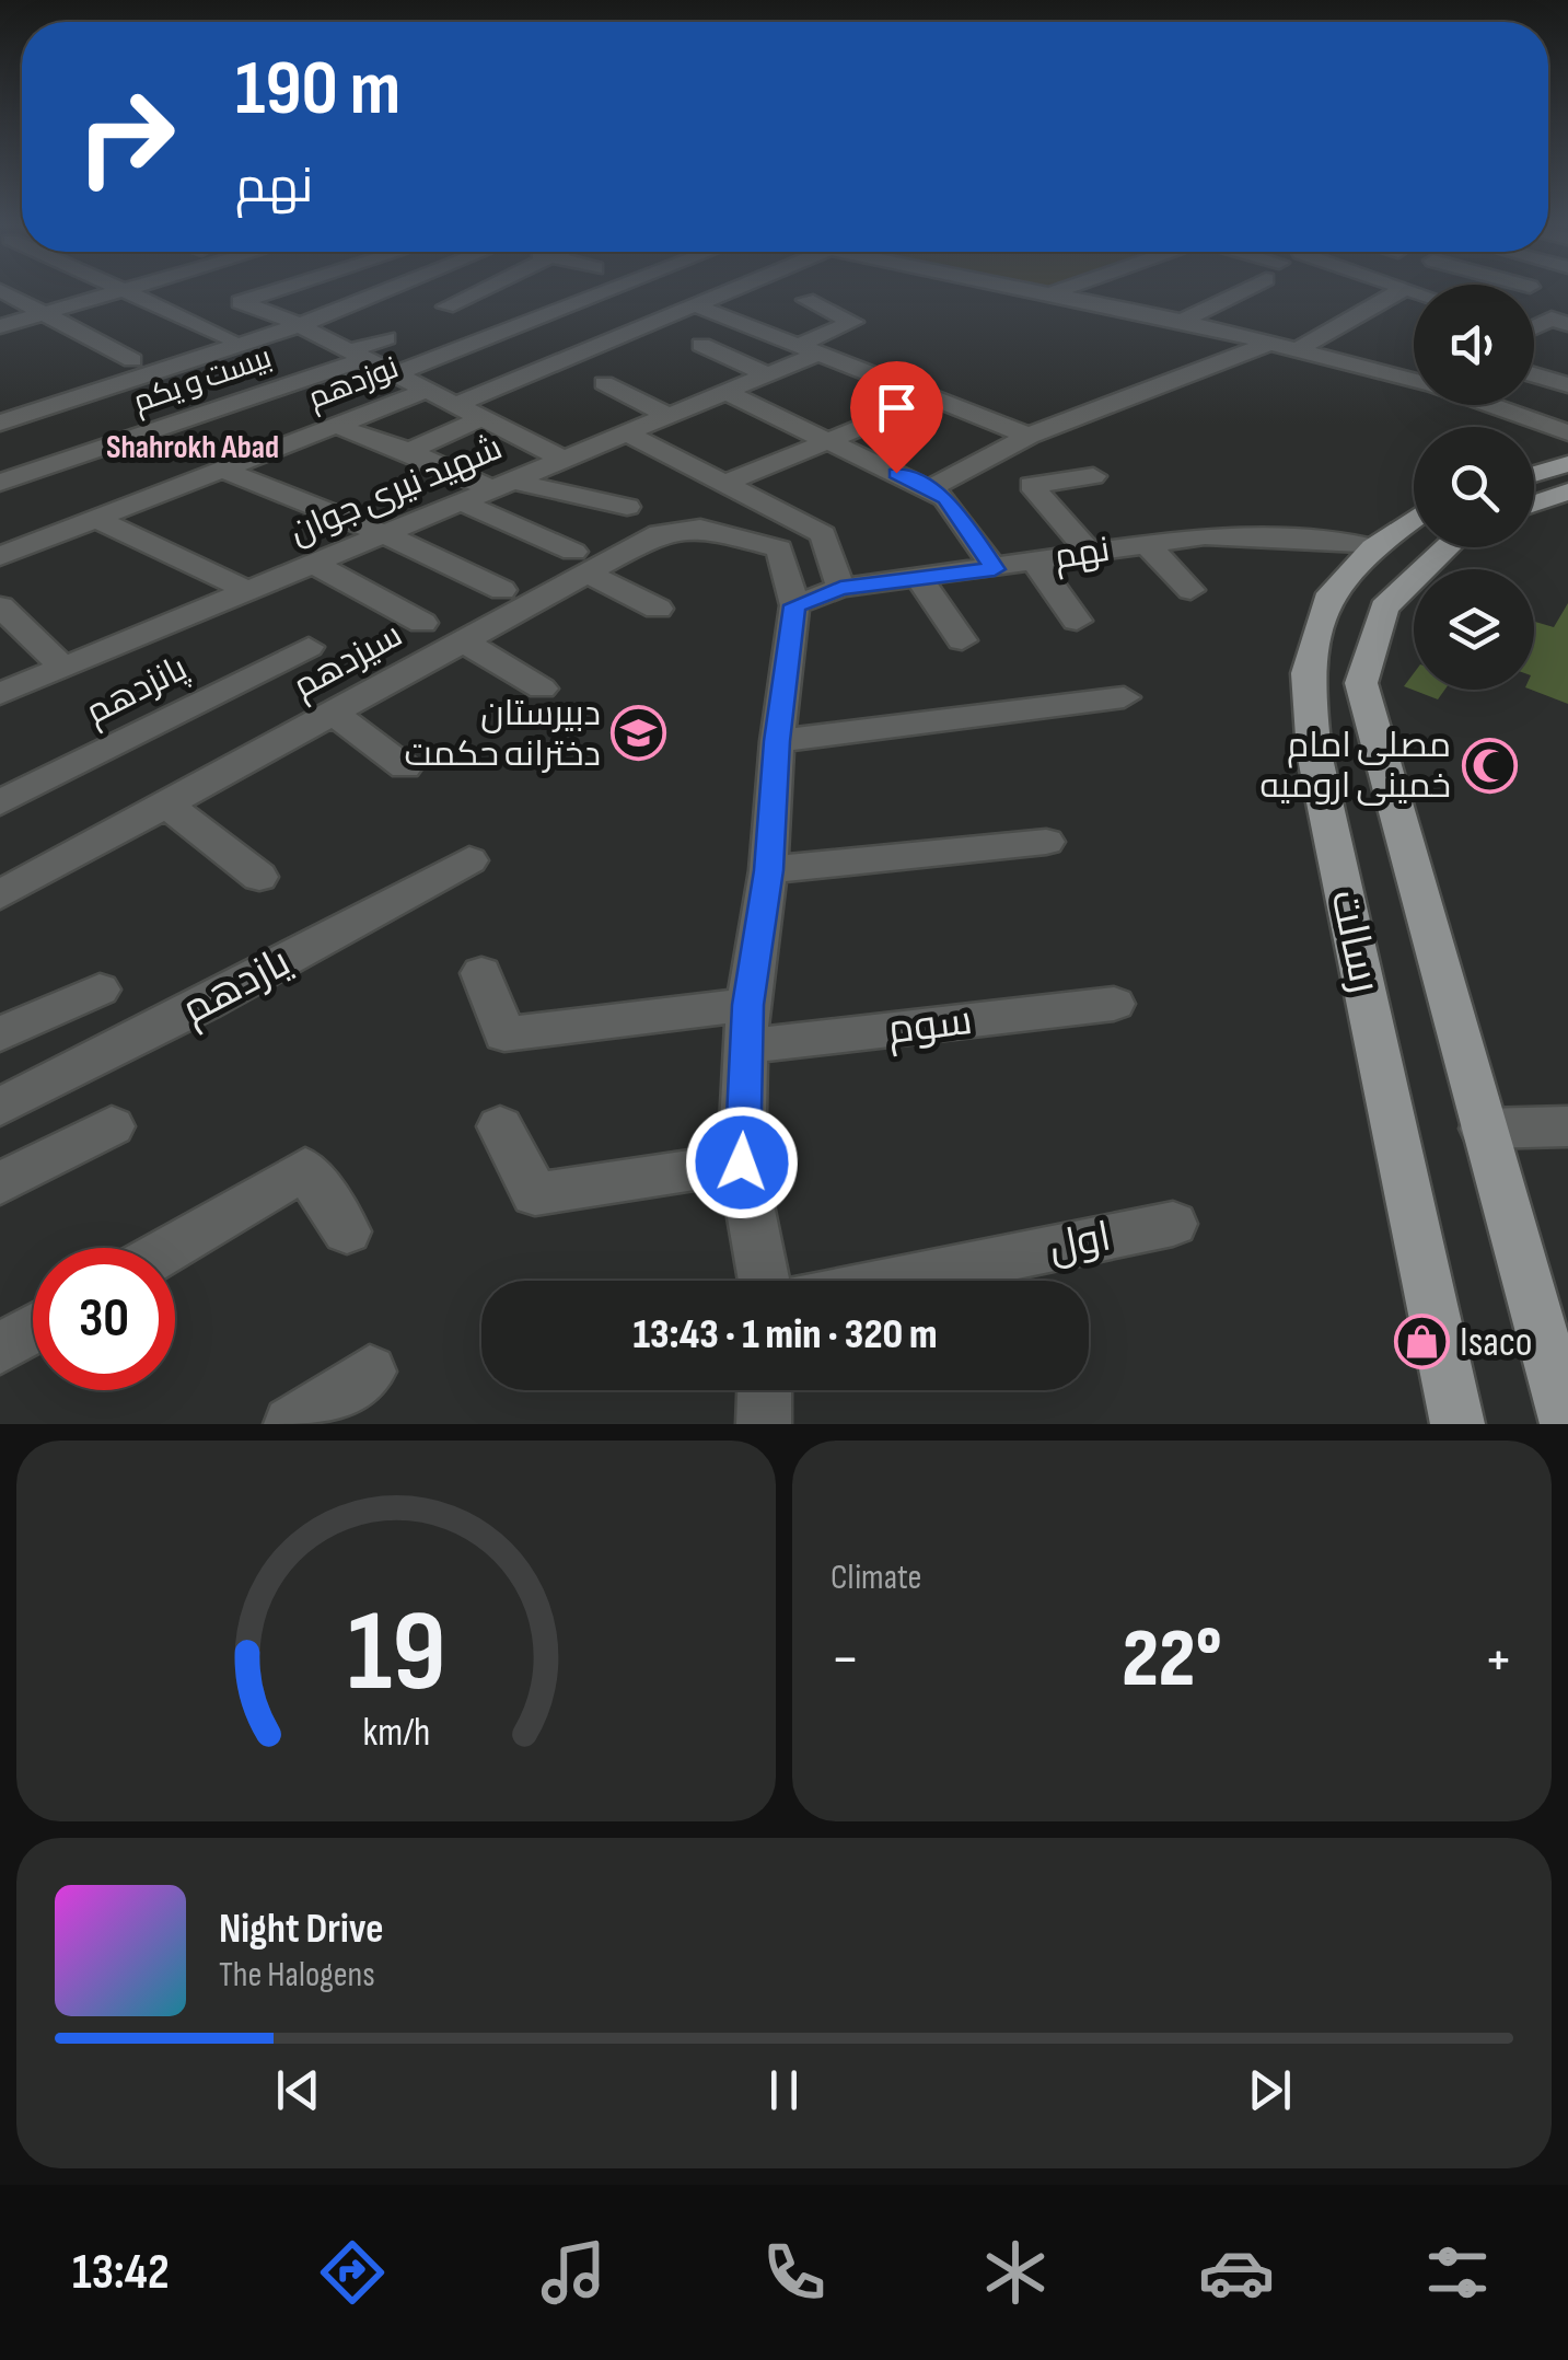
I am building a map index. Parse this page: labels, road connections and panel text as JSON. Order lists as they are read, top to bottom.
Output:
{
  "streets": {
    "main road": ["رسالت"],
    "street": [
      "بیست و یکم",
      "نوزدهم",
      "شهید نیری جوان",
      "نهم",
      "سیزدهم",
      "پانزدهم",
      "یازدهم",
      "سوم",
      "اول"
    ]
  },
  "crossings": [
    ["نهم", "رسالت"]
  ],
  "districts": ["Shahrokh Abad"],
  "places": {
    "school or university": ["دبیرستان دخترانه حکمت"],
    "mosque": ["مصلی امام خمینی ارومیه"],
    "shop": ["Isaco"]
  },
  "page": {
    "turn": ["190 m", "نهم"],
    "limit": "30",
    "trip": "13:43 · 1 min · 320 m",
    "tile": "Climate",
    "heat": ["−", "22°", "+"],
    "song": ["Night Drive", "The Halogens"],
    "tabs": "13:42",
    "gauge": ["19", "km/h"]
  }
}
